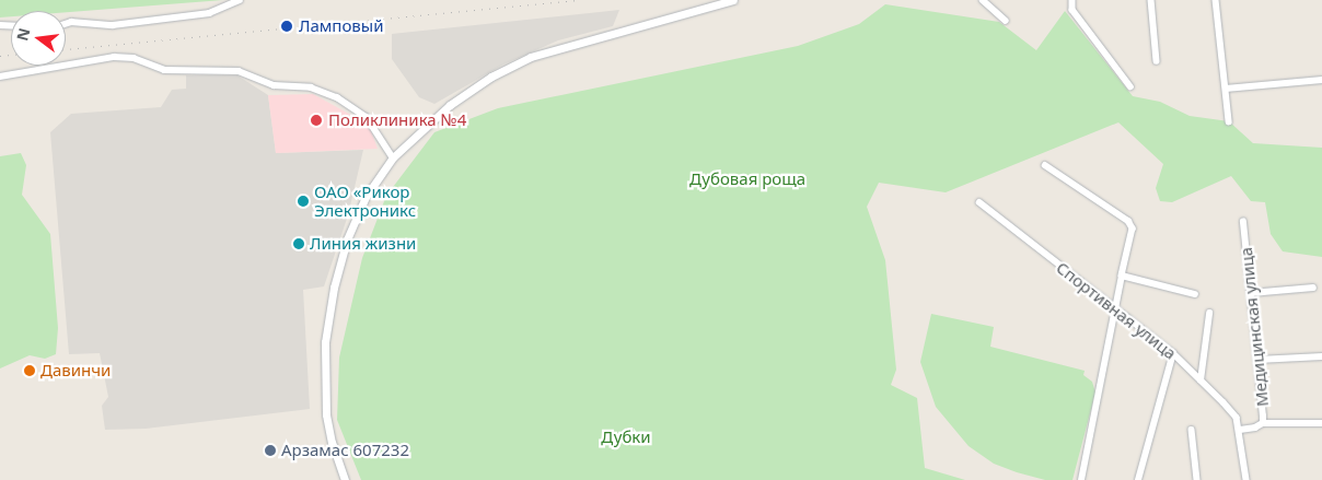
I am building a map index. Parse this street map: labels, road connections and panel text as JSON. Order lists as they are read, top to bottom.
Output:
{
  "streets": {
    "street": ["Спортивная улица", "Медицинская улица"]
  },
  "crossings": [
    ["Спортивная улица", "Медицинская улица"]
  ],
  "parks": ["Дубовая роща", "Дубки"],
  "places": [
    "Ламповый",
    "Поликлиника №4",
    "ОАО «Рикор Электроникс",
    "Линия жизни",
    "Давинчи",
    "Арзамас 607232"
  ],
  "north": "left"
}
